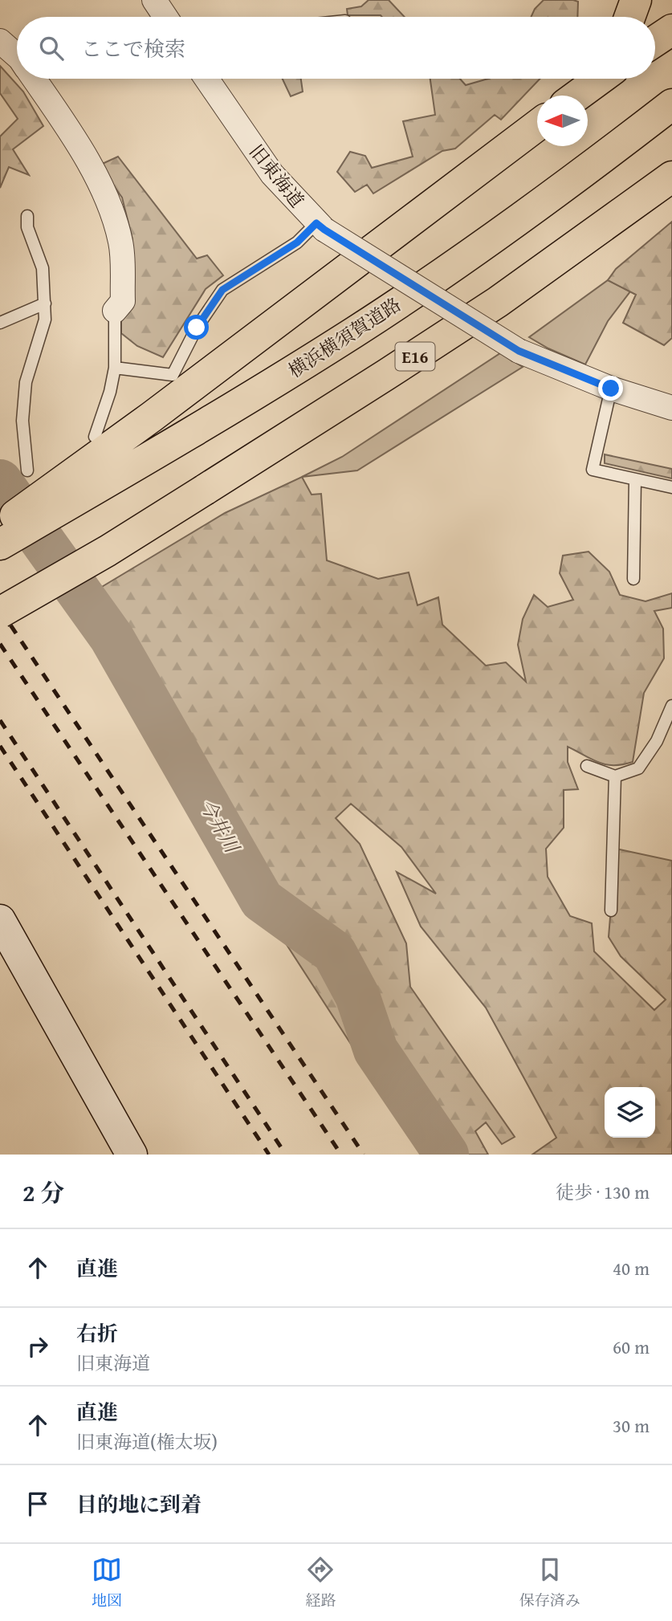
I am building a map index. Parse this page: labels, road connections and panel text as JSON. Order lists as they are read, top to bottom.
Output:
{
  "streets": {
    "highway": ["横浜横須賀道路", "E16"],
    "street": ["旧東海道"]
  },
  "water": ["今井川"],
  "north": "left",
  "page": {
    "search": "ここで検索",
    "heading": ["2 分", "徒歩 · 130 m"],
    "list": [
      ["直進", "40 m"],
      ["右折", "旧東海道", "60 m"],
      ["直進", "旧東海道(権太坂)", "30 m"],
      "目的地に到着"
    ],
    "nav": ["地図", "経路", "保存済み"]
  }
}
